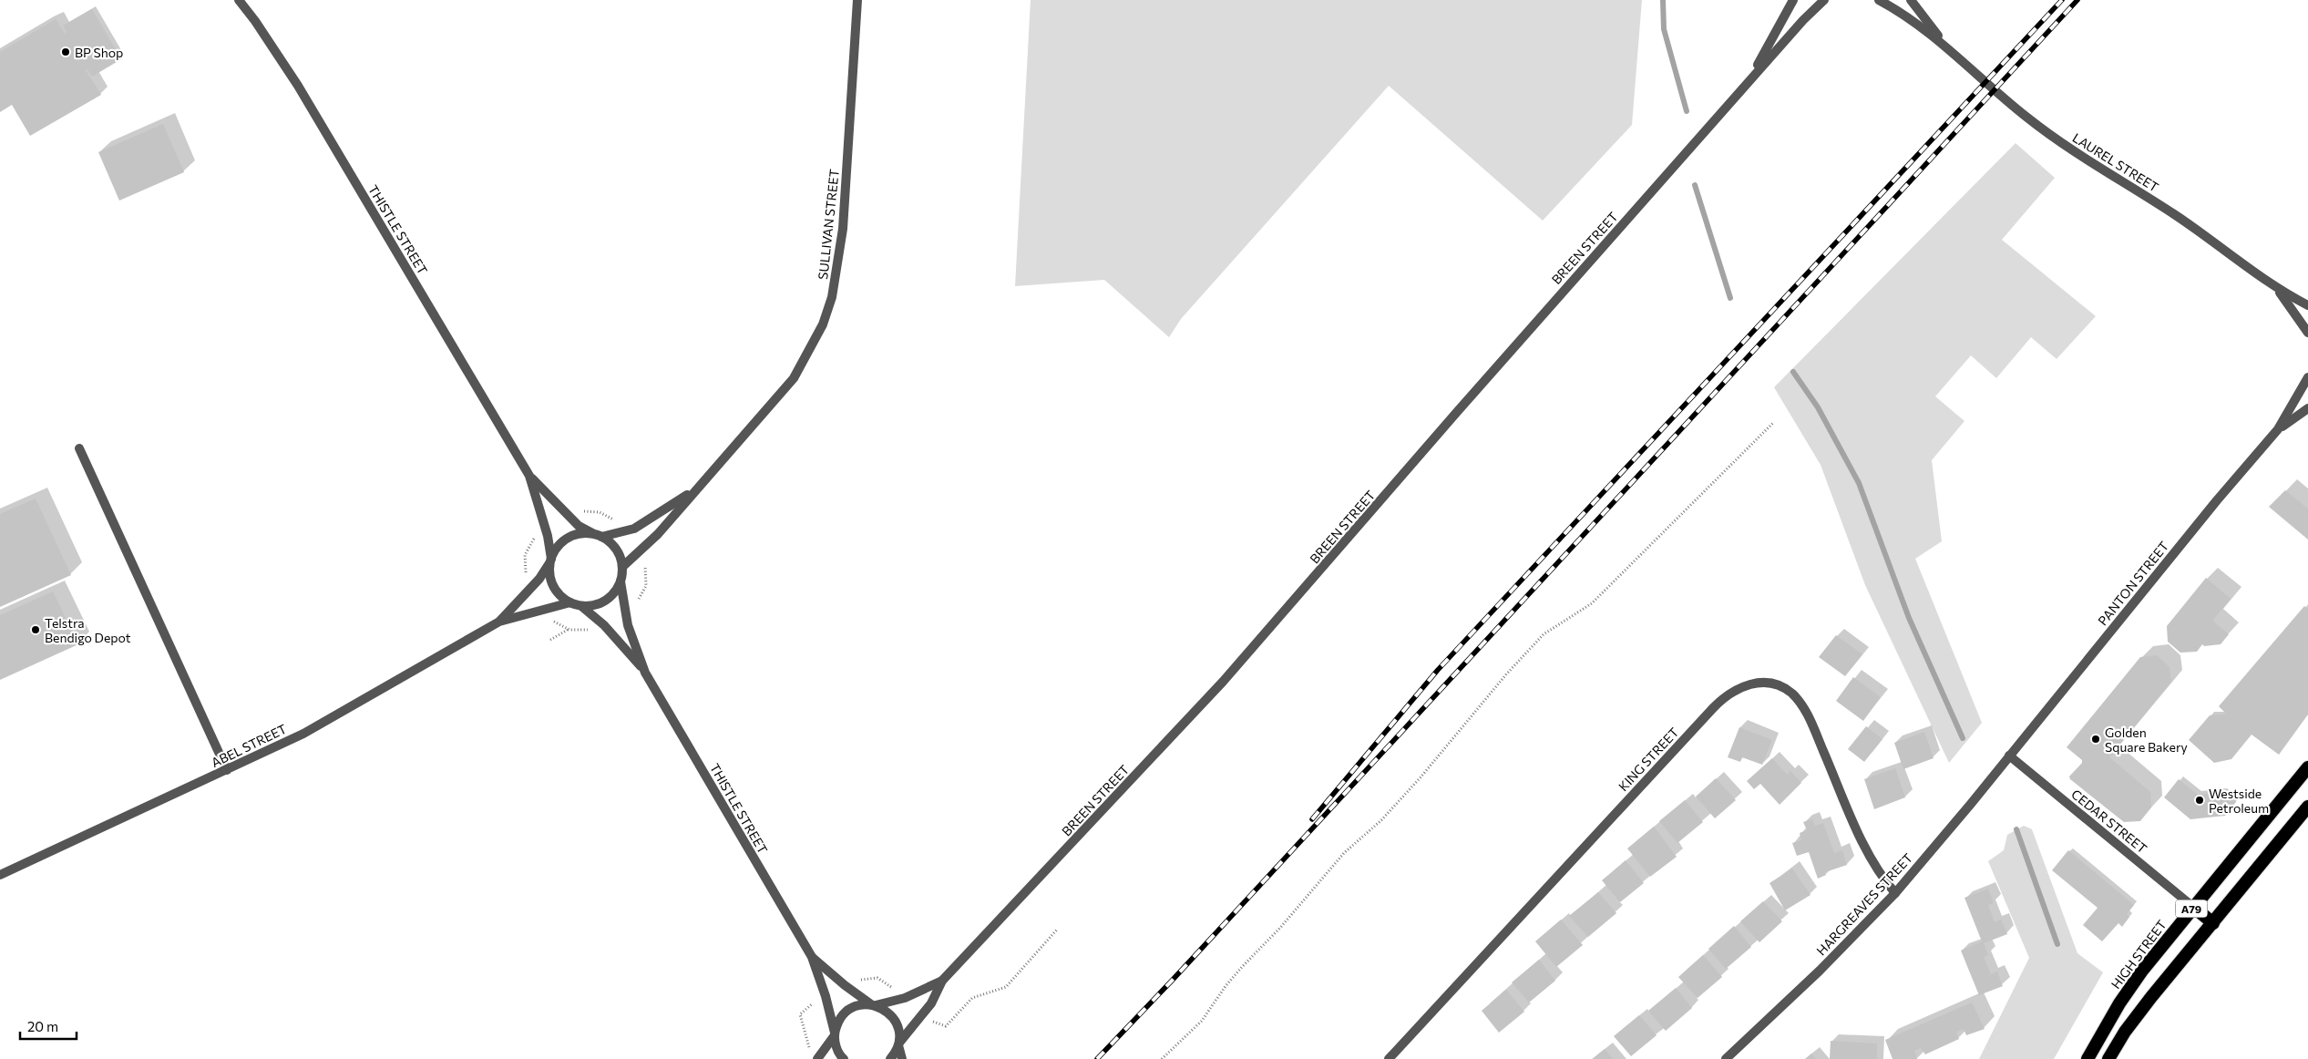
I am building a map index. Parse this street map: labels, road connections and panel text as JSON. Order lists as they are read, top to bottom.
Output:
{
  "streets": {
    "highway": ["A79", "HIGH STREET"],
    "street": [
      "LAUREL STREET",
      "SULLIVAN STREET",
      "THISTLE STREET",
      "BREEN STREET",
      "PANTON STREET",
      "ABEL STREET",
      "KING STREET",
      "CEDAR STREET",
      "HARGREAVES STREET"
    ]
  },
  "crossings": [
    ["SULLIVAN STREET", "THISTLE STREET"],
    ["SULLIVAN STREET", "ABEL STREET"],
    ["THISTLE STREET", "BREEN STREET"],
    ["THISTLE STREET", "ABEL STREET"],
    ["PANTON STREET", "CEDAR STREET"],
    ["PANTON STREET", "HARGREAVES STREET"],
    ["KING STREET", "HARGREAVES STREET"],
    ["CEDAR STREET", "HARGREAVES STREET"],
    ["CEDAR STREET", "HIGH STREET"]
  ],
  "places": [
    "BP Shop",
    "Telstra Bendigo Depot",
    "Golden Square Bakery",
    "Westside Petroleum"
  ],
  "scale_bar": "20 m"
}
